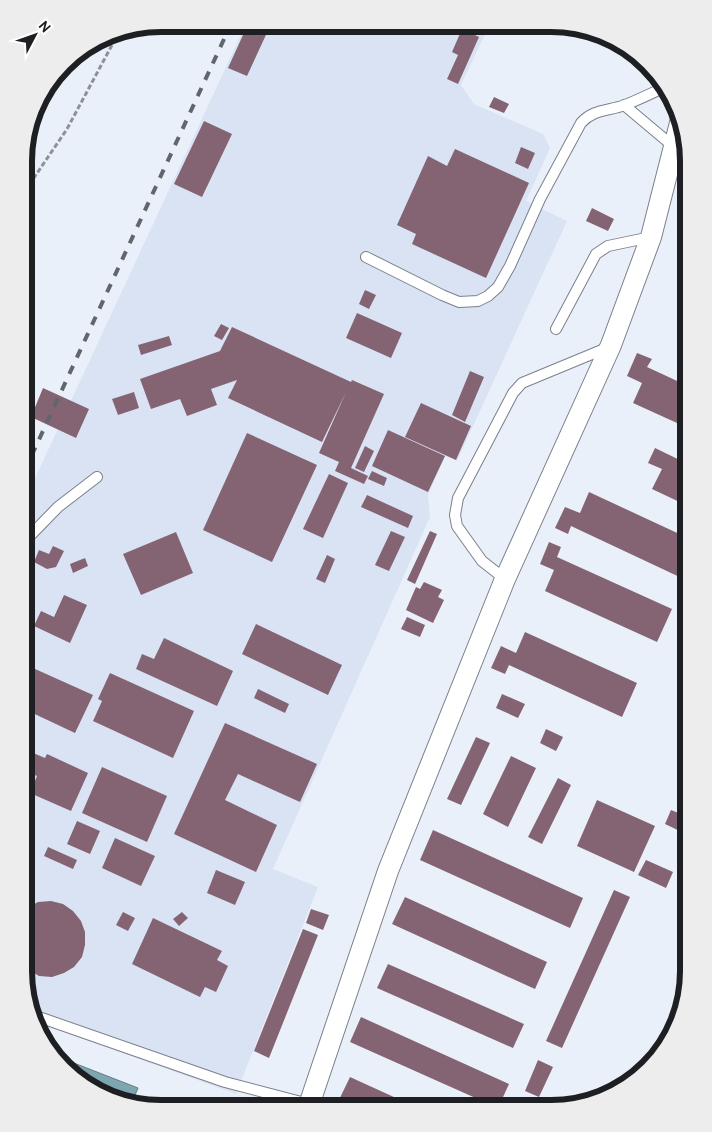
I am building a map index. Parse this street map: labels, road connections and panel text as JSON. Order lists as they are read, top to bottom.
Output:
{
  "north": "top right"
}
